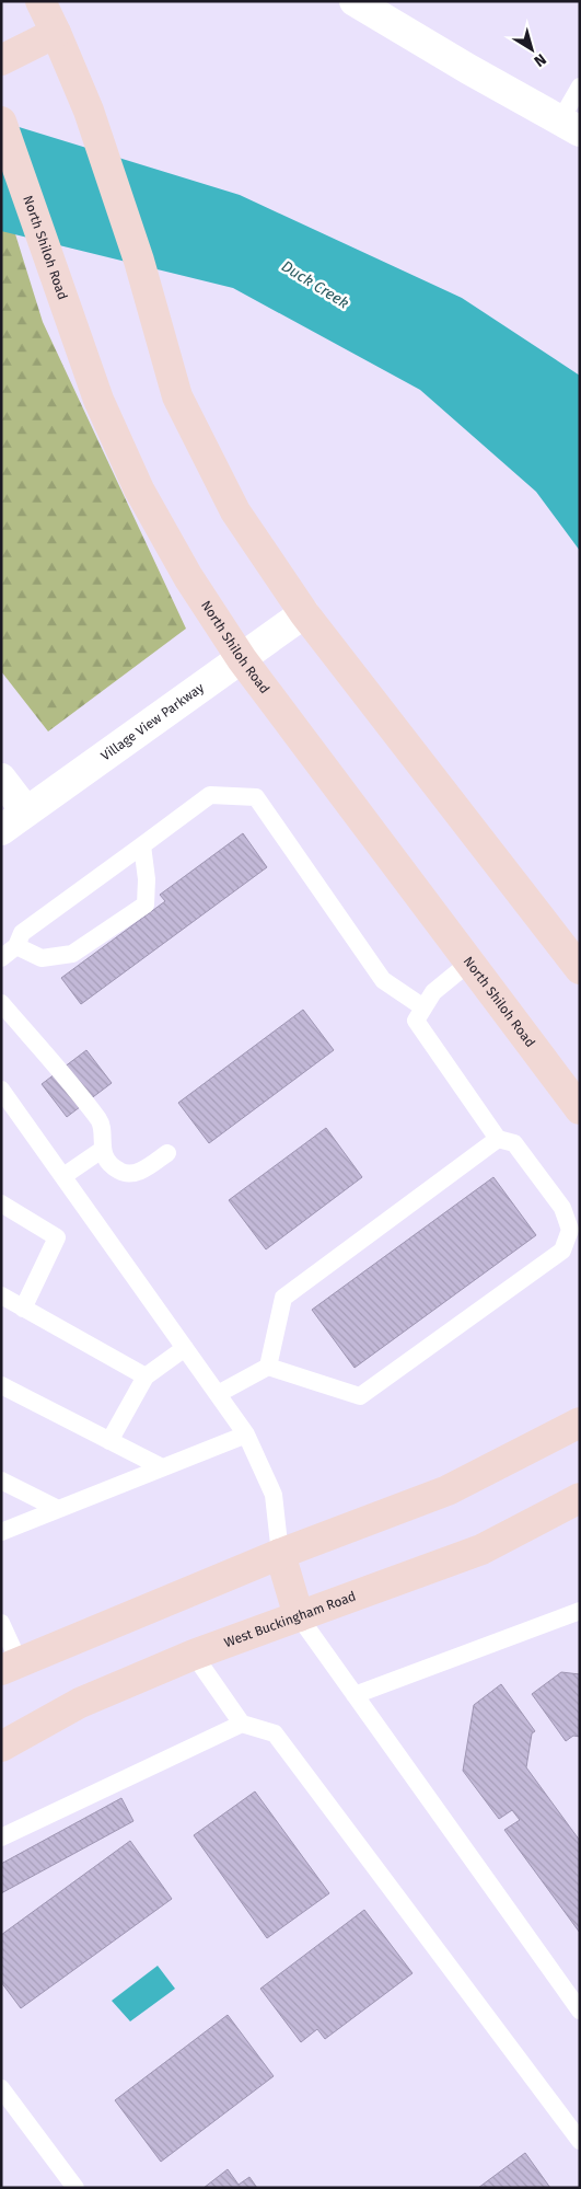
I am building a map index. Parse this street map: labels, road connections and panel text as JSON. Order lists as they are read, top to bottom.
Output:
{
  "streets": {
    "main road": ["North Shiloh Road", "West Buckingham Road"],
    "street": ["Village View Parkway"]
  },
  "crossings": [
    ["North Shiloh Road", "Village View Parkway"]
  ],
  "water": ["Duck Creek"],
  "north": "bottom right"
}
